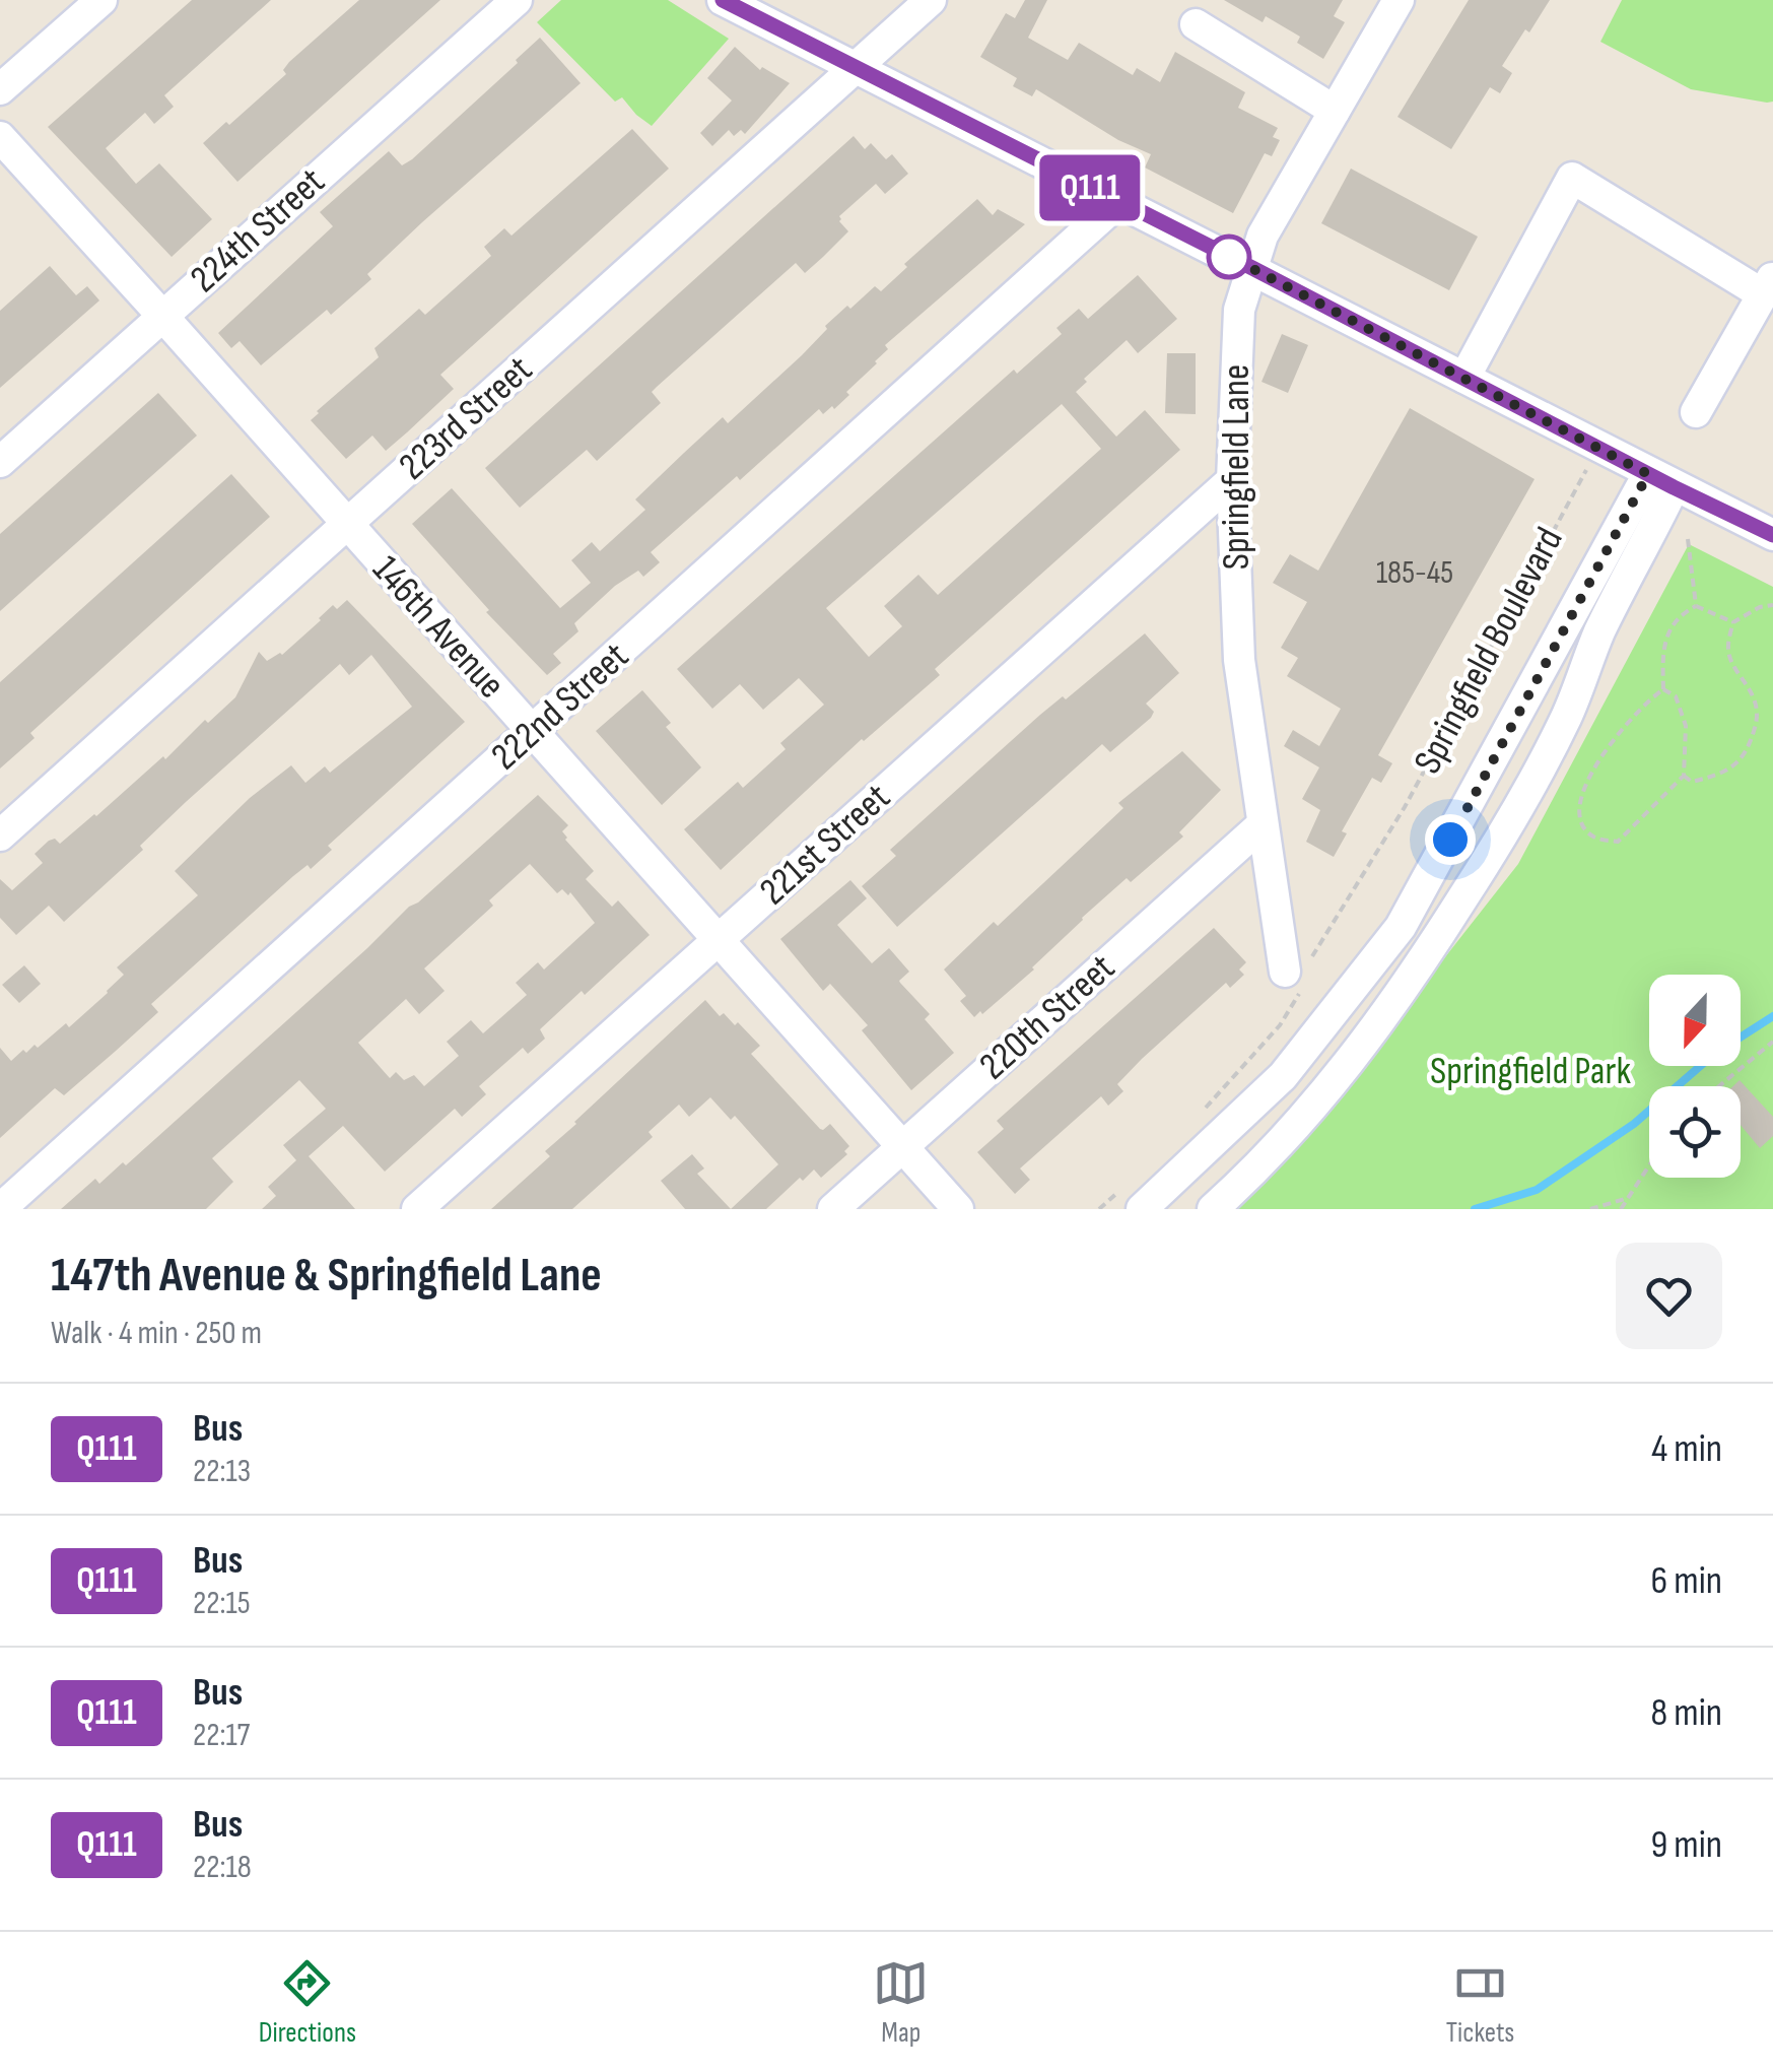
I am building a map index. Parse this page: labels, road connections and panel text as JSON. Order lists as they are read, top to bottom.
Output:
{
  "streets": {
    "street": [
      "224th Street",
      "223rd Street",
      "Springfield Lane",
      "146th Avenue",
      "Springfield Boulevard",
      "222nd Street",
      "221st Street",
      "220th Street"
    ]
  },
  "crossings": [
    ["224th Street", "146th Avenue"],
    ["223rd Street", "146th Avenue"],
    ["Springfield Lane", "Springfield Boulevard"],
    ["Springfield Lane", "221st Street"],
    ["Springfield Lane", "220th Street"],
    ["146th Avenue", "222nd Street"],
    ["146th Avenue", "221st Street"],
    ["146th Avenue", "220th Street"]
  ],
  "parks": ["Springfield Park"],
  "lines": ["bus line Q111"],
  "house_numbers": ["185-45"],
  "north": "bottom",
  "page": {
    "on_map": "Q111",
    "heading": ["147th Avenue & Springfield Lane", "Walk · 4 min · 250 m"],
    "list": [
      {
        "mark": "Q111",
        "name": "Bus",
        "note": "22:13",
        "value": "4 min"
      },
      {
        "mark": "Q111",
        "name": "Bus",
        "note": "22:15",
        "value": "6 min"
      },
      {
        "mark": "Q111",
        "name": "Bus",
        "note": "22:17",
        "value": "8 min"
      },
      {
        "mark": "Q111",
        "name": "Bus",
        "note": "22:18",
        "value": "9 min"
      }
    ],
    "tabs": ["Directions", "Map", "Tickets"]
  }
}
